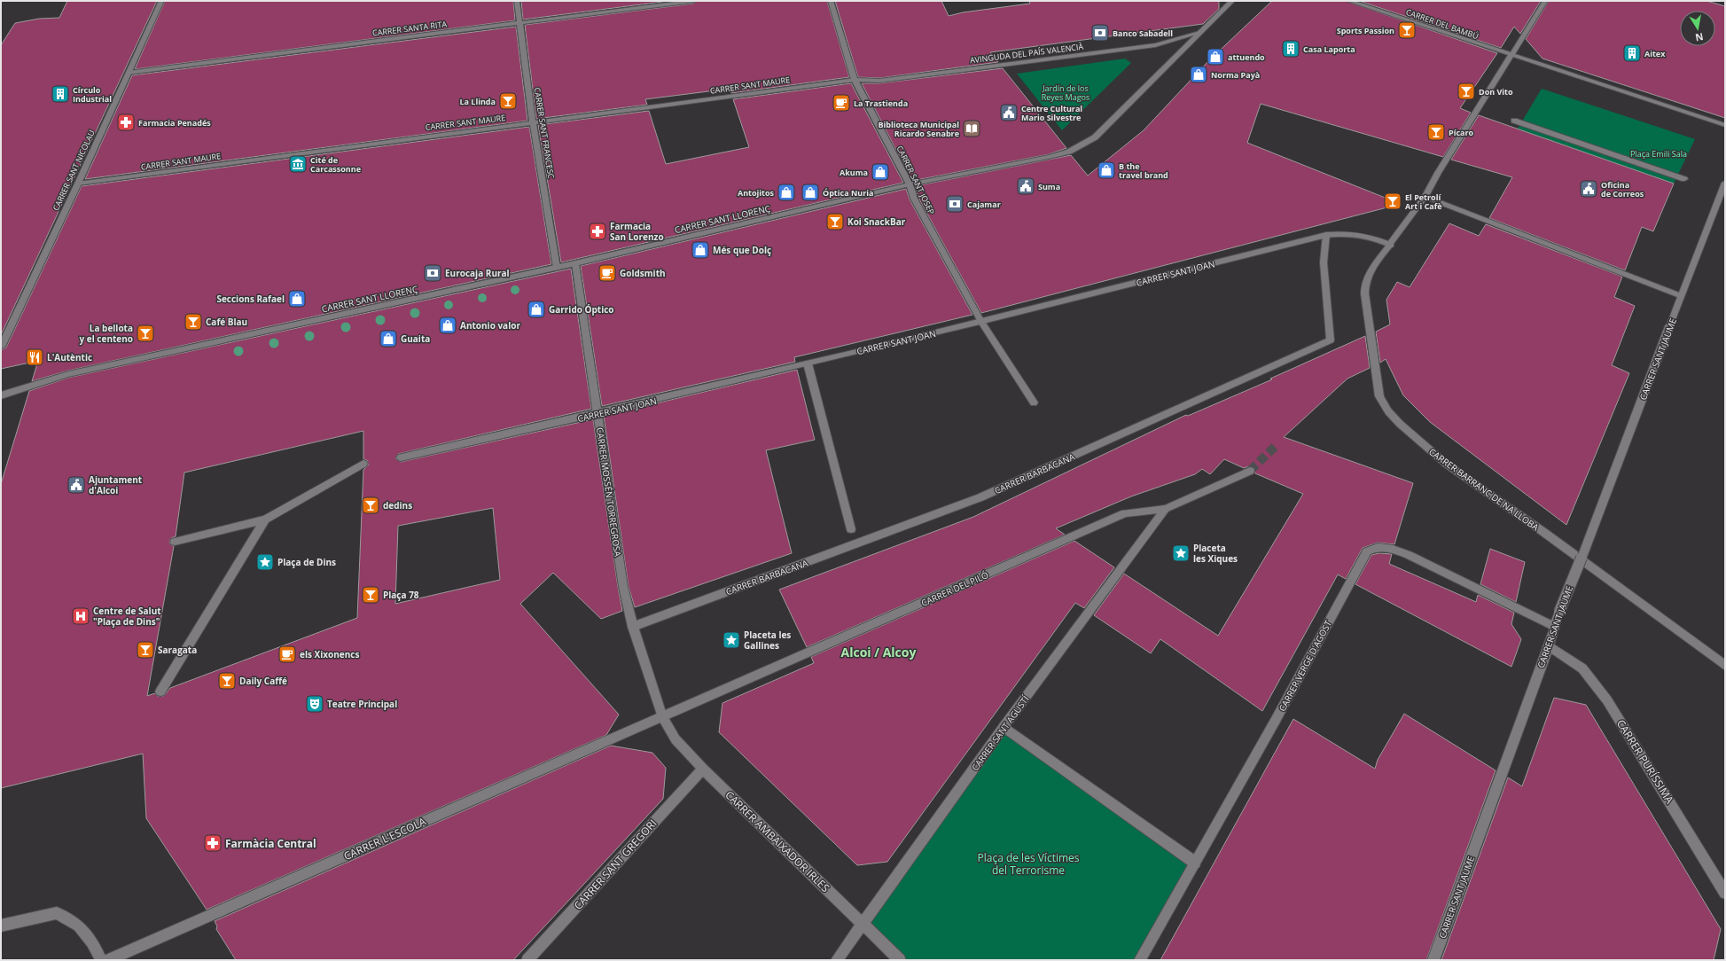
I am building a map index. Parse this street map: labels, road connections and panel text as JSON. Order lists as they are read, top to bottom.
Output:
{
  "streets": {
    "street": [
      "CARRER DEL BAMBÚ",
      "CARRER SANTA RITA",
      "AVINGUDA DEL PAÍS VALENCIÀ",
      "CARRER SANT MAURE",
      "CARRER SANT FRANCESC",
      "CARRER SANT NICOLAU",
      "CARRER SANT JOSEP",
      "CARRER SANT LLORENÇ",
      "CARRER SANT JOAN",
      "CARRER SANT JAUME",
      "CARRER BARBACANA",
      "CARRER BARRANC DE NA LLOBA",
      "CARRER MOSSÉN TORREGROSA",
      "CARRER DEL PILÓ",
      "CARRER VERGE D'AGOST",
      "CARRER SANT AGUSTÍ",
      "CARRER PURÍSSIMA",
      "CARRER L'ESCOLA",
      "CARRER AMBAIXADOR IRLES",
      "CARRER SANT GREGORI"
    ]
  },
  "crossings": [
    ["CARRER SANTA RITA", "CARRER SANT FRANCESC"],
    ["CARRER SANTA RITA", "CARRER SANT NICOLAU"],
    ["AVINGUDA DEL PAÍS VALENCIÀ", "CARRER SANT MAURE"],
    ["AVINGUDA DEL PAÍS VALENCIÀ", "CARRER SANT JOSEP"],
    ["AVINGUDA DEL PAÍS VALENCIÀ", "CARRER SANT LLORENÇ"],
    ["CARRER SANT MAURE", "CARRER SANT FRANCESC"],
    ["CARRER SANT MAURE", "CARRER SANT NICOLAU"],
    ["CARRER SANT MAURE", "CARRER SANT JOSEP"],
    ["CARRER SANT FRANCESC", "CARRER SANT LLORENÇ"],
    ["CARRER SANT JOSEP", "CARRER SANT LLORENÇ"],
    ["CARRER SANT JOSEP", "CARRER SANT JOAN"],
    ["CARRER SANT LLORENÇ", "CARRER MOSSÉN TORREGROSA"],
    ["CARRER SANT JOAN", "CARRER BARBACANA"],
    ["CARRER SANT JOAN", "CARRER BARRANC DE NA LLOBA"],
    ["CARRER SANT JOAN", "CARRER MOSSÉN TORREGROSA"],
    ["CARRER SANT JAUME", "CARRER VERGE D'AGOST"],
    ["CARRER SANT JAUME", "CARRER PURÍSSIMA"],
    ["CARRER BARBACANA", "CARRER MOSSÉN TORREGROSA"],
    ["CARRER MOSSÉN TORREGROSA", "CARRER DEL PILÓ"],
    ["CARRER MOSSÉN TORREGROSA", "CARRER L'ESCOLA"],
    ["CARRER MOSSÉN TORREGROSA", "CARRER AMBAIXADOR IRLES"],
    ["CARRER DEL PILÓ", "CARRER SANT AGUSTÍ"],
    ["CARRER DEL PILÓ", "CARRER L'ESCOLA"],
    ["CARRER DEL PILÓ", "CARRER AMBAIXADOR IRLES"],
    ["CARRER SANT AGUSTÍ", "CARRER AMBAIXADOR IRLES"],
    ["CARRER L'ESCOLA", "CARRER AMBAIXADOR IRLES"],
    ["CARRER AMBAIXADOR IRLES", "CARRER SANT GREGORI"]
  ],
  "districts": ["Alcoi / Alcoy"],
  "parks": ["Jardín de los Reyes Magos", "Plaça Emili Sala", "Plaça de les Víctimes del Terrorisme"],
  "places": {
    "bar": [
      "Sports Passion",
      "Don Vito",
      "La Llinda",
      "Pícaro",
      "El Petrolí Art i Cafè",
      "Koi SnackBar",
      "Café Blau",
      "La bellota y el centeno",
      "dedins",
      "Plaça 78",
      "Saragata",
      "Daily Caffé"
    ],
    "bank": ["Banco Sabadell", "Cajamar", "Eurocaja Rural"],
    "building": ["Casa Laporta", "Aitex", "Círculo Industrial"],
    "shop": [
      "attuendo",
      "Norma Payà",
      "B the travel brand",
      "Akuma",
      "Antojitos",
      "Óptica Nuria",
      "Més que Dolç",
      "Seccions Rafael",
      "Garrido Óptico",
      "Antonio valor",
      "Guaita"
    ],
    "cafe": ["La Trastienda", "Goldsmith", "els Xixonencs"],
    "public building": [
      "Centre Cultural Mario Silvestre",
      "Suma",
      "Oficina de Correos",
      "Ajuntament d'Alcoi"
    ],
    "pharmacy": ["Farmacia Penadés", "Farmacia San Lorenzo", "Farmàcia Central"],
    "library": ["Biblioteca Municipal Ricardo Senabre"],
    "museum": ["Cité de Carcassonne"],
    "restaurant": ["L'Autèntic"],
    "place": ["Placeta les Xiques", "Plaça de Dins", "Placeta les Gallines"],
    "hospital": ["Centre de Salut \"Plaça de Dins\""],
    "theatre": ["Teatre Principal"]
  },
  "north": "bottom"
}
